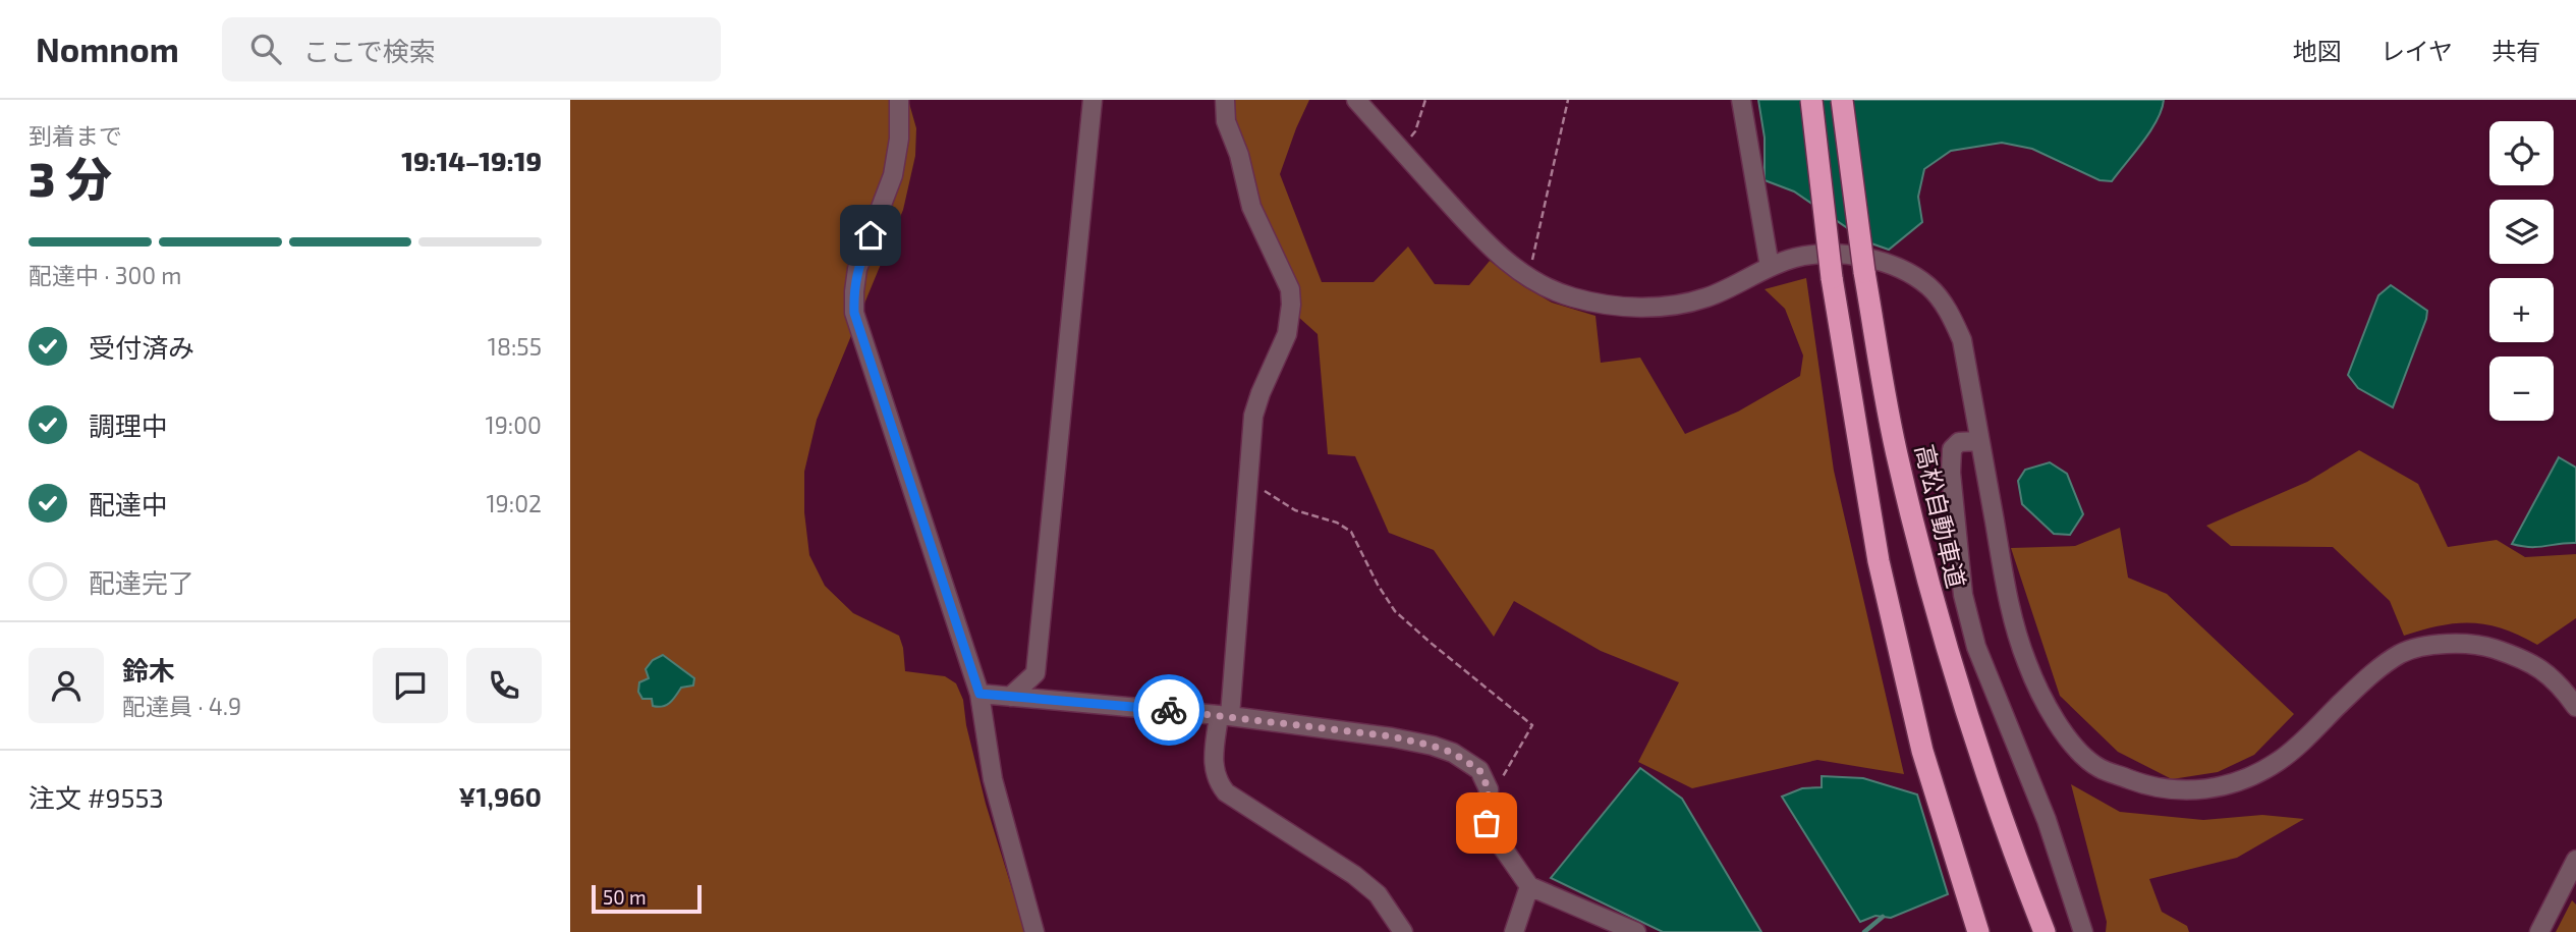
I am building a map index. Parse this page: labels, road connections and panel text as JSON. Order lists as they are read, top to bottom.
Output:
{
  "streets": {
    "highway": ["高松自動車道"]
  },
  "scale_bar": "50 m",
  "page": {
    "header": "Nomnom",
    "search": "ここで検索",
    "nav": ["地図", "レイヤ", "共有"],
    "heading": ["3 分", "到着まで", "19:14–19:19"],
    "panel": [
      "鈴木",
      "配達員 · 4.9",
      "注文 #9553",
      "¥1,960"
    ],
    "map_buttons": ["+", "−"],
    "bar": "配達中 · 300 m",
    "list": [
      ["受付済み", "18:55"],
      ["調理中", "19:00"],
      ["配達中", "19:02"],
      "配達完了"
    ],
    "scale": "50 m"
  }
}
